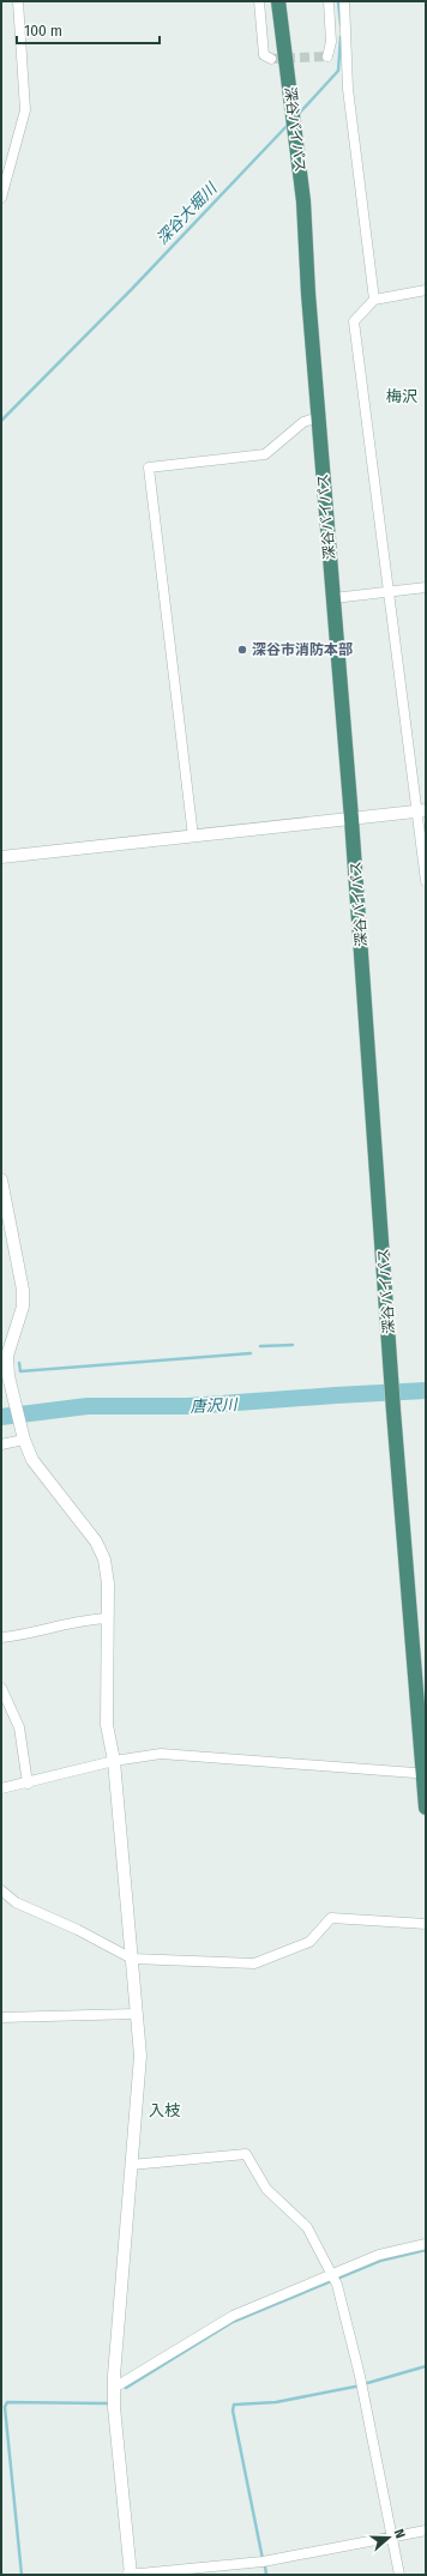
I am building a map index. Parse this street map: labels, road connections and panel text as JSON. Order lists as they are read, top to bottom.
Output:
{
  "streets": {
    "highway": ["深谷バイパス"]
  },
  "districts": ["梅沢", "入枝"],
  "water": ["深谷大堀川", "唐沢川"],
  "places": ["深谷市消防本部"],
  "scale_bar": "100 m",
  "north": "right"
}
